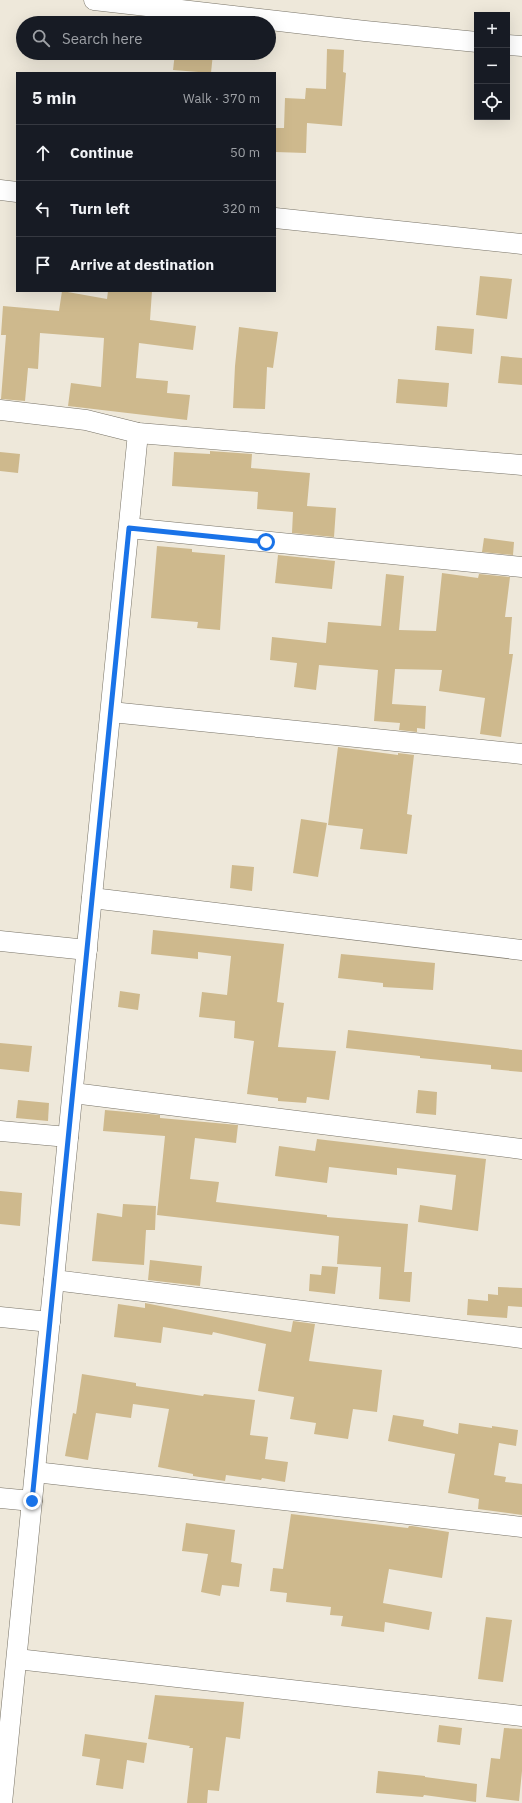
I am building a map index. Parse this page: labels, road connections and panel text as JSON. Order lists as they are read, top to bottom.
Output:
{
  "page": {
    "map_buttons": ["+", "−"],
    "search": "Search here",
    "heading": ["5 min", "Walk · 370 m"],
    "list": [
      ["Continue", "50 m"],
      ["Turn left", "320 m"],
      "Arrive at destination"
    ]
  }
}
